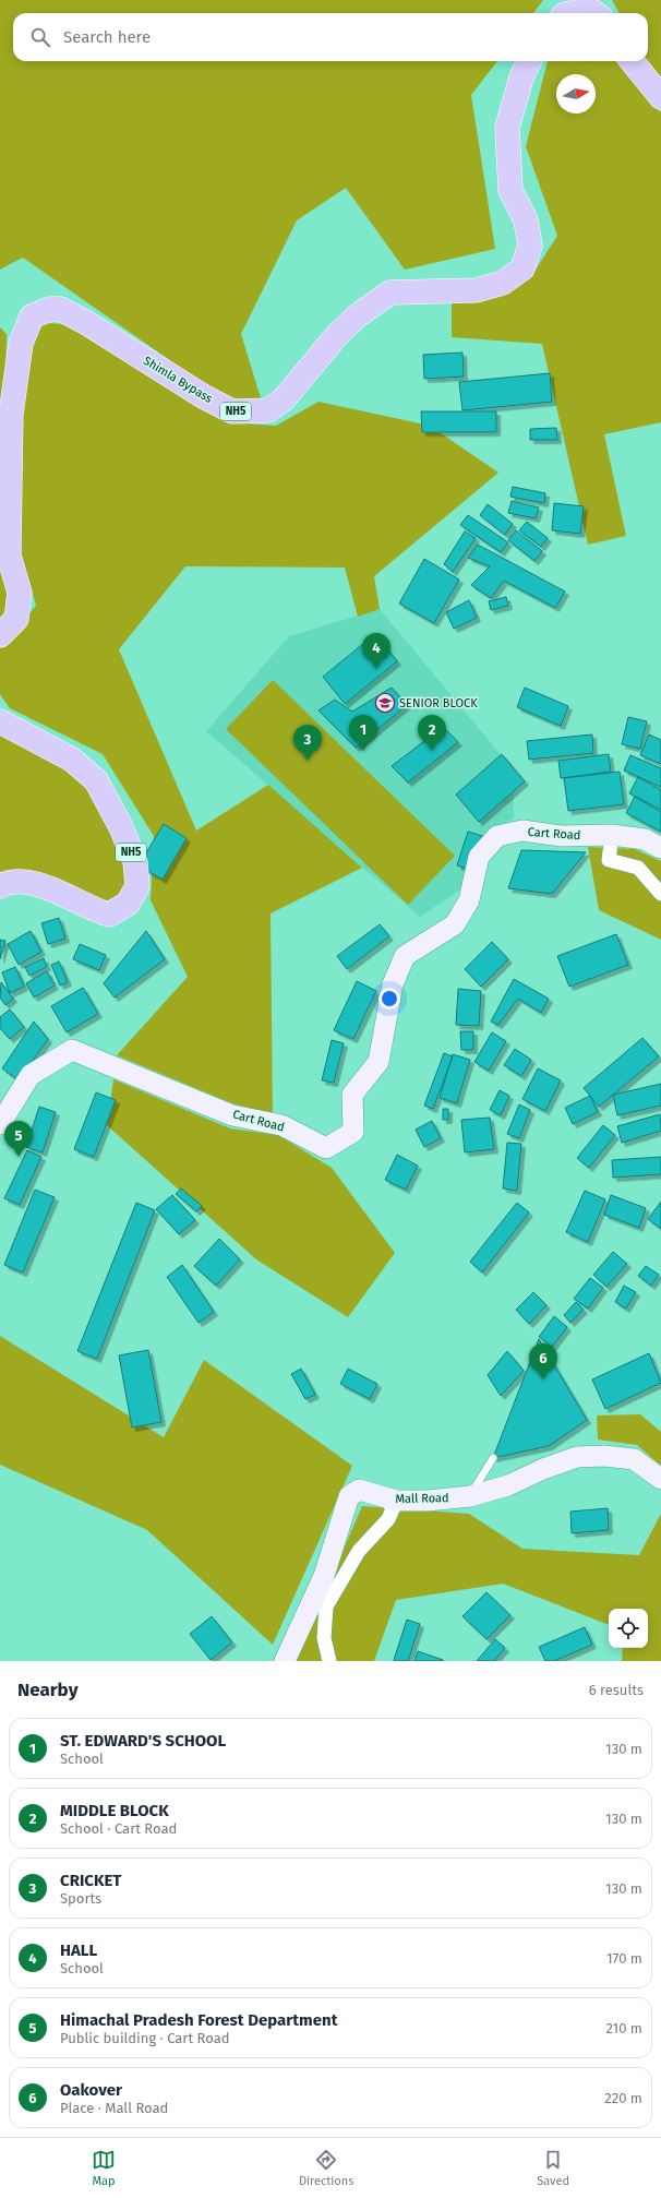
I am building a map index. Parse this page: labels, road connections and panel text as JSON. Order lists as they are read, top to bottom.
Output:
{
  "streets": {
    "highway": ["Shimla Bypass", "NH5"],
    "main road": ["Cart Road", "Mall Road"]
  },
  "places": {
    "school or university": ["SENIOR BLOCK"]
  },
  "north": "right",
  "page": {
    "search": "Search here",
    "pins": [
      "4",
      "1",
      "2",
      "3",
      "5",
      "6"
    ],
    "heading": ["Nearby", "6 results"],
    "list": [
      {
        "mark": "1",
        "name": "ST. EDWARD'S SCHOOL",
        "note": "School",
        "value": "130 m"
      },
      {
        "mark": "2",
        "name": "MIDDLE BLOCK",
        "note": "School · Cart Road",
        "value": "130 m"
      },
      {
        "mark": "3",
        "name": "CRICKET",
        "note": "Sports",
        "value": "130 m"
      },
      {
        "mark": "4",
        "name": "HALL",
        "note": "School",
        "value": "170 m"
      },
      {
        "mark": "5",
        "name": "Himachal Pradesh Forest Department",
        "note": "Public building · Cart Road",
        "value": "210 m"
      },
      {
        "mark": "6",
        "name": "Oakover",
        "note": "Place · Mall Road",
        "value": "220 m"
      }
    ],
    "nav": ["Map", "Directions", "Saved"]
  }
}
